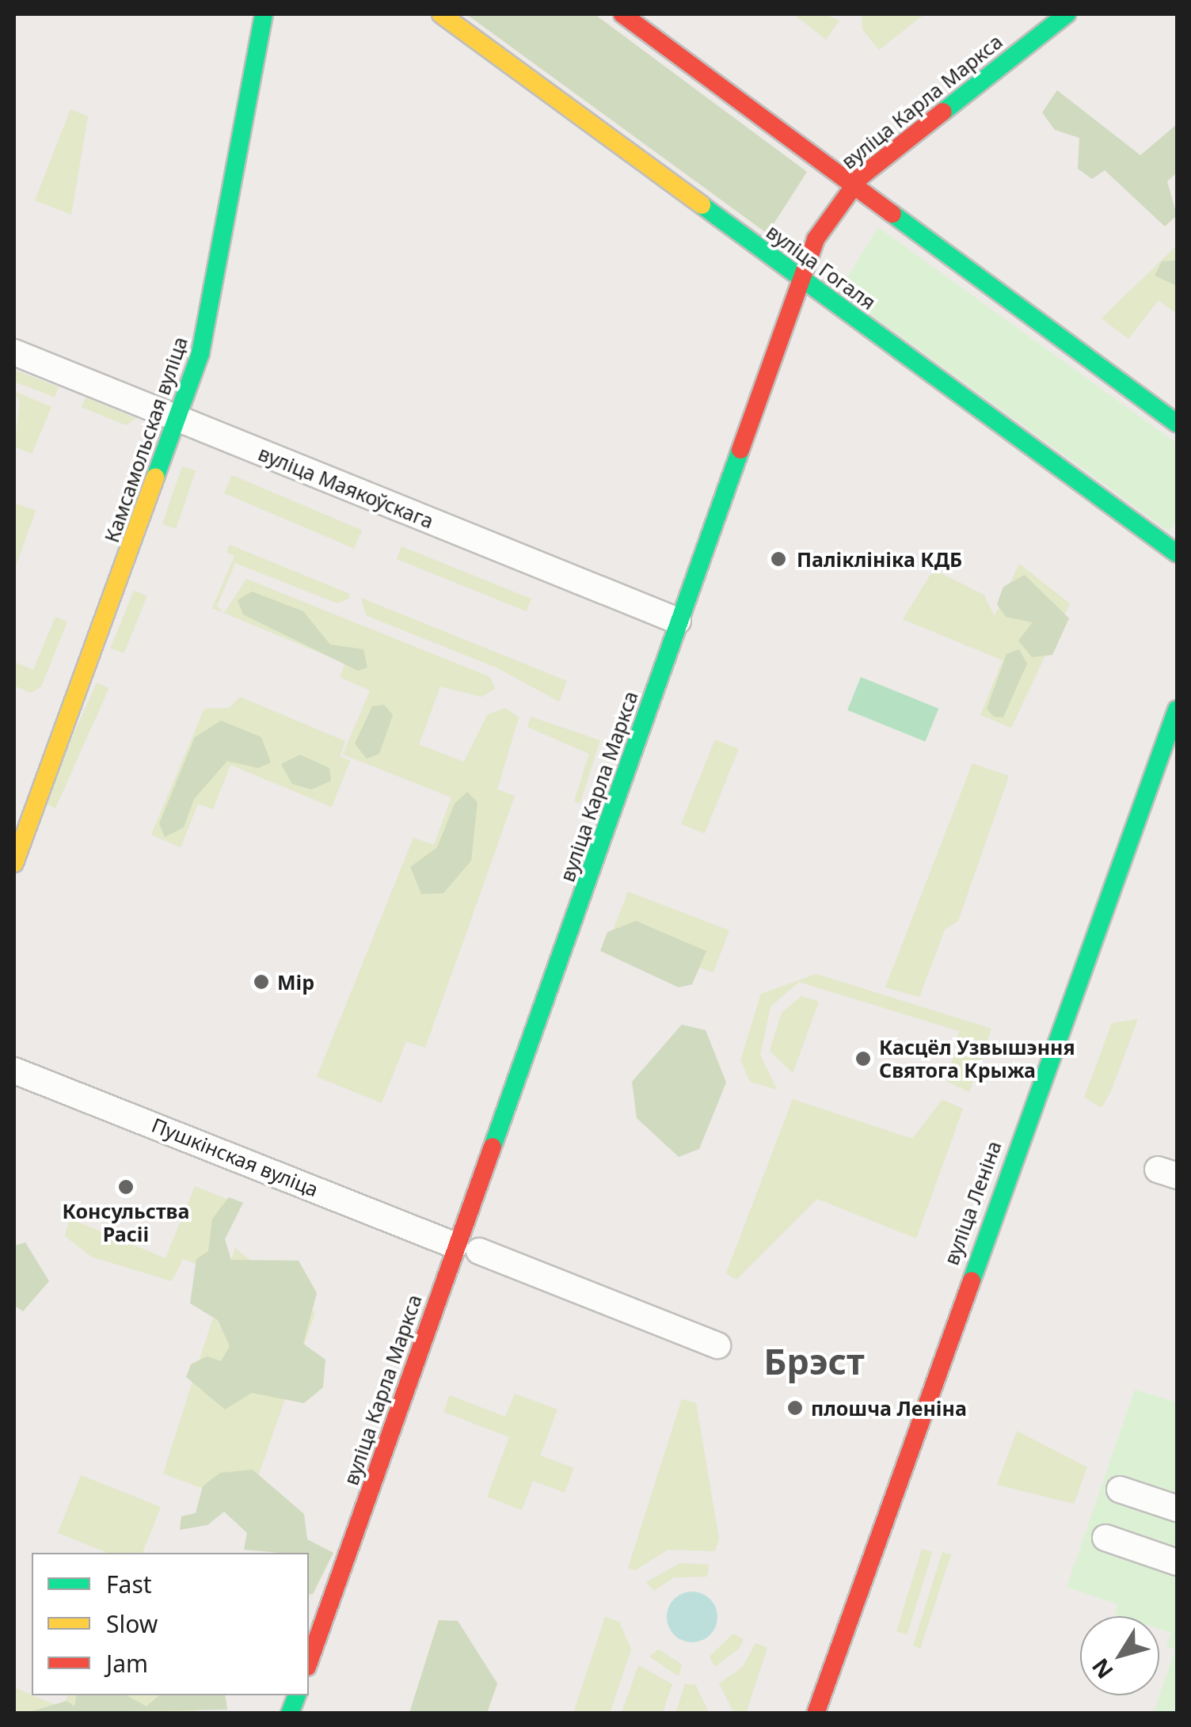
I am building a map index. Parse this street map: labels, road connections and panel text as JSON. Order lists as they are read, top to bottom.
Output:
{
  "streets": {
    "main road": [
      "вуліца Карла Маркса",
      "вуліца Гогаля",
      "Камсамольская вуліца",
      "вуліца Леніна"
    ],
    "street": ["вуліца Маякоўскага", "Пушкінская вуліца"]
  },
  "crossings": [
    ["вуліца Карла Маркса", "вуліца Гогаля"],
    ["вуліца Карла Маркса", "вуліца Маякоўскага"],
    ["вуліца Карла Маркса", "Пушкінская вуліца"],
    ["Камсамольская вуліца", "вуліца Маякоўскага"]
  ],
  "districts": ["Брэст"],
  "places": [
    "Паліклініка КДБ",
    "Мір",
    "Касцёл Узвышэння Святога Крыжа",
    "Консульства Расіі",
    "плошча Леніна"
  ],
  "legend": ["Fast", "Slow", "Jam"],
  "north": "bottom left"
}
